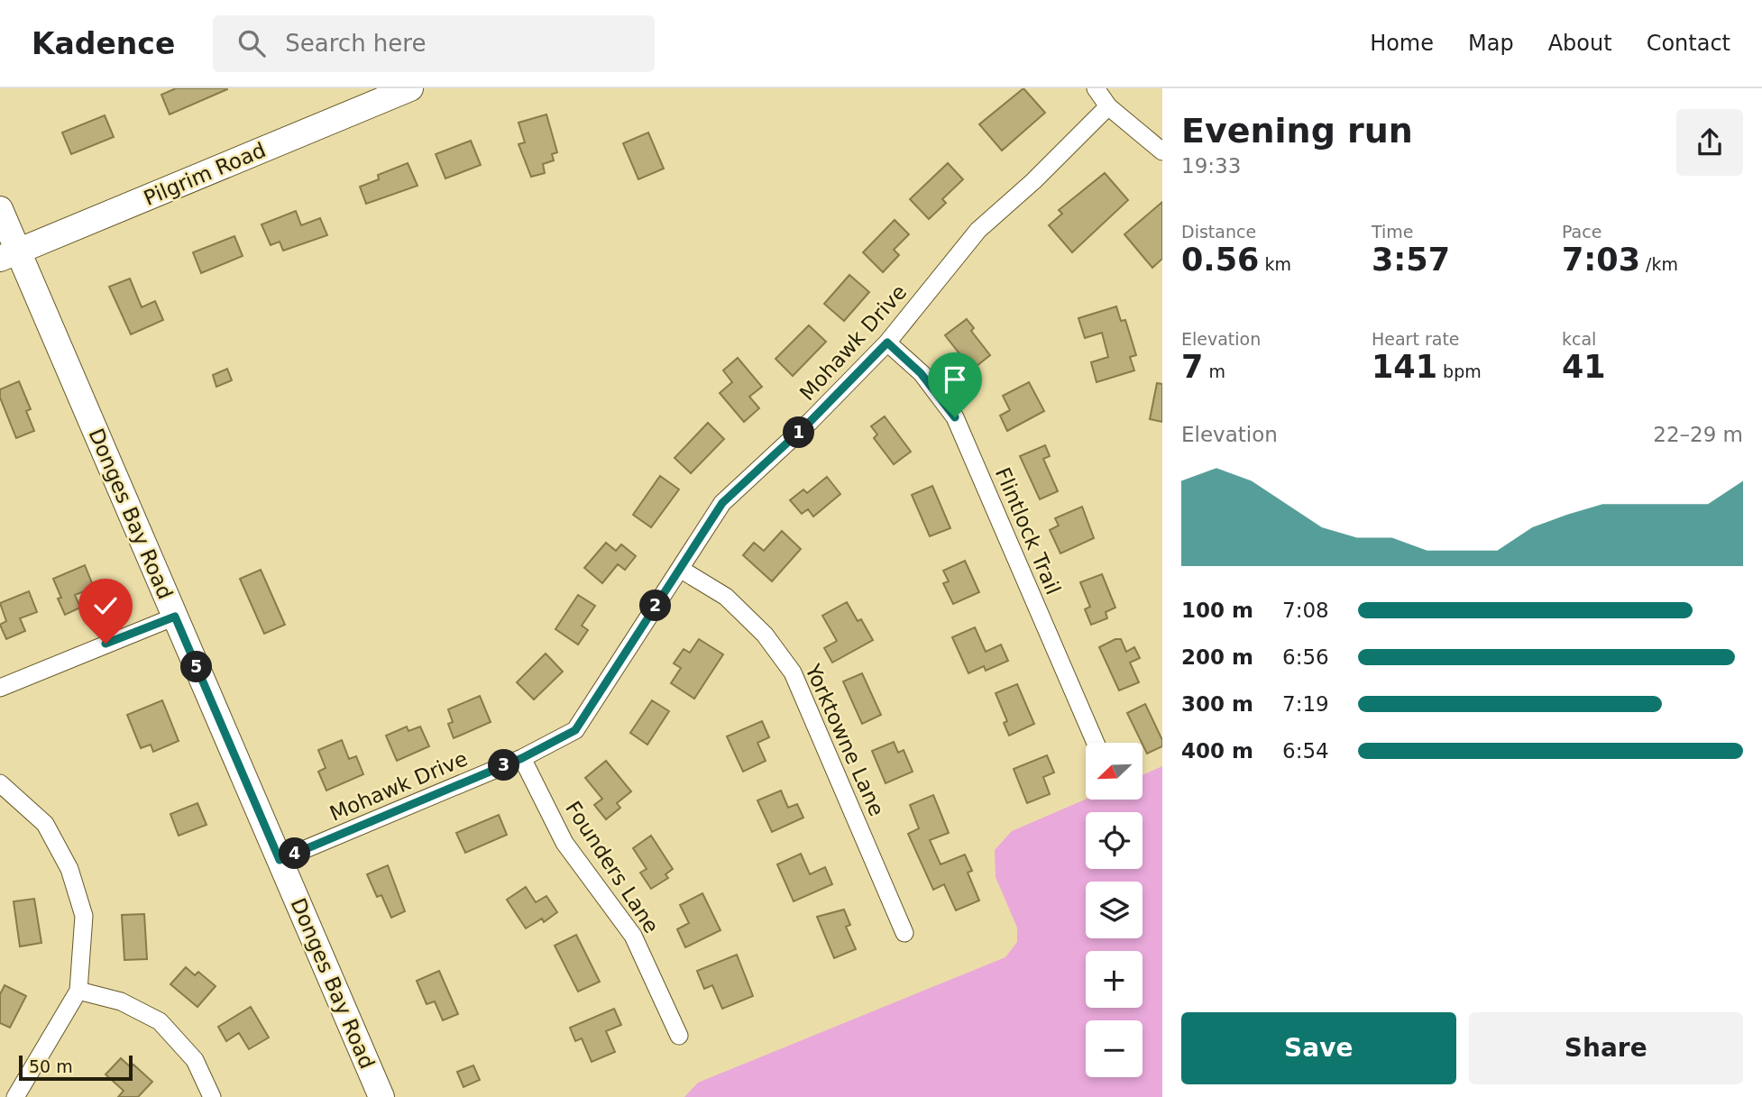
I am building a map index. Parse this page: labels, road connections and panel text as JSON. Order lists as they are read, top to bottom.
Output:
{
  "streets": {
    "street": [
      "Pilgrim Road",
      "Mohawk Drive",
      "Donges Bay Road",
      "Flintlock Trail",
      "Yorktowne Lane",
      "Founders Lane"
    ]
  },
  "crossings": [
    ["Pilgrim Road", "Donges Bay Road"],
    ["Mohawk Drive", "Donges Bay Road"],
    ["Mohawk Drive", "Flintlock Trail"],
    ["Mohawk Drive", "Yorktowne Lane"],
    ["Mohawk Drive", "Founders Lane"]
  ],
  "scale_bar": "50 m",
  "north": "bottom left",
  "page": {
    "header": "Kadence",
    "search": "Search here",
    "nav": [
      "Home",
      "Map",
      "About",
      "Contact"
    ],
    "heading": ["Evening run", "19:33"],
    "stats": [
      ["Distance", "0.56 km"],
      ["Time", "3:57"],
      ["Pace", "7:03 /km"],
      ["Elevation", "7 m"],
      ["Heart rate", "141 bpm"],
      ["kcal", "41"]
    ],
    "chart": ["Elevation", "22–29 m"],
    "pins": [
      "1",
      "2",
      "5",
      "3",
      "4"
    ],
    "list": [
      {
        "name": "100 m",
        "note": "7:08"
      },
      {
        "name": "200 m",
        "note": "6:56"
      },
      {
        "name": "300 m",
        "note": "7:19"
      },
      {
        "name": "400 m",
        "note": "6:54"
      }
    ],
    "map_buttons": ["+", "−"],
    "buttons": ["Save", "Share"],
    "scale": "50 m"
  }
}
